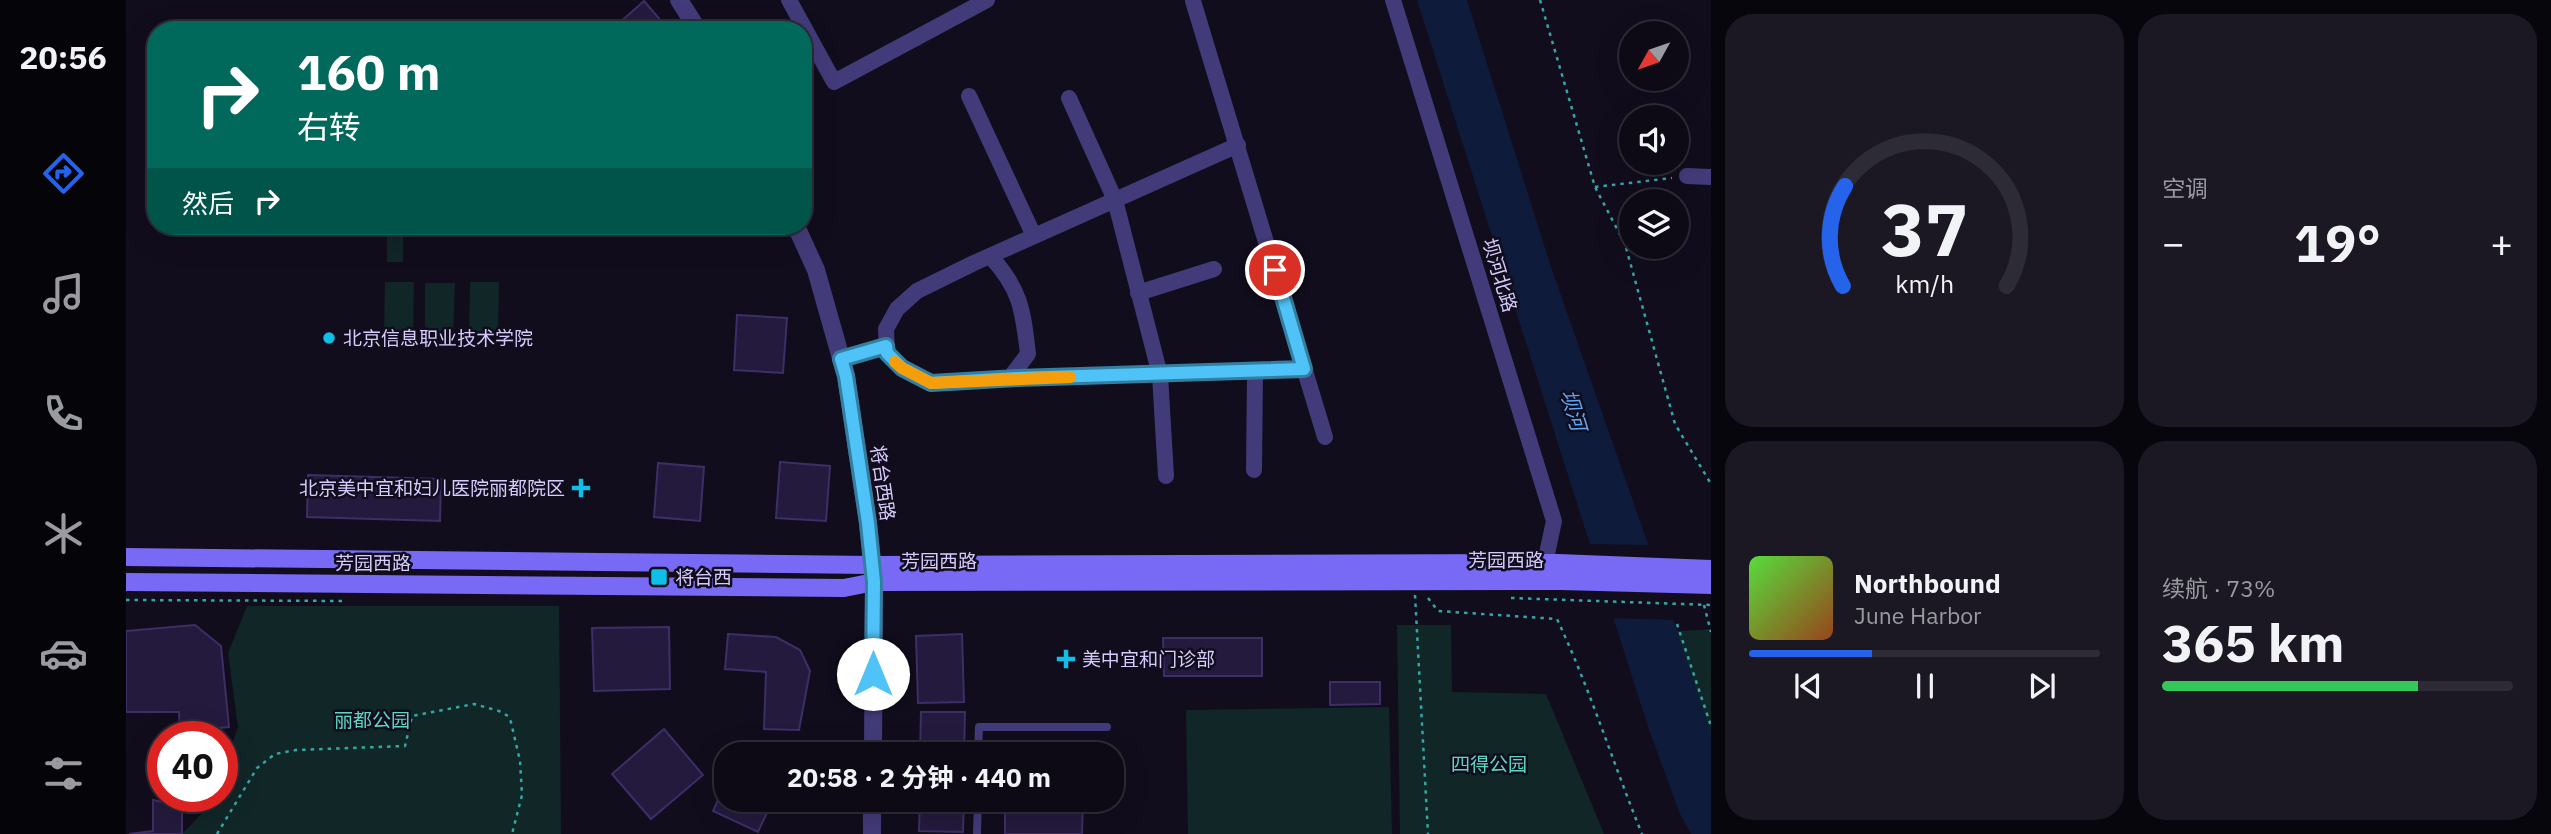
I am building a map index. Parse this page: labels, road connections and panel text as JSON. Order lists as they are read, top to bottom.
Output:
{
  "streets": {
    "main road": ["芳园西路"],
    "street": ["坝河北路", "将台西路"]
  },
  "crossings": [
    ["坝河北路", "芳园西路"],
    ["将台西路", "芳园西路"]
  ],
  "water": ["坝河"],
  "parks": ["丽都公园", "四得公园"],
  "places": {
    "other": ["北京信息职业技术学院"],
    "health": ["北京美中宜和妇儿医院丽都院区", "美中宜和门诊部"],
    "transit": ["将台西"]
  },
  "north": "bottom left",
  "page": {
    "tabs": "20:56",
    "tile": [
      "空调",
      ["续航 · 73%", "365 km"]
    ],
    "turn": ["160 m", "右转"],
    "then": "然后",
    "heat": ["−", "19°", "+"],
    "song": ["Northbound", "June Harbor"],
    "limit": "40",
    "trip": "20:58 · 2 分钟 · 440 m",
    "gauge": ["37", "km/h"]
  }
}
